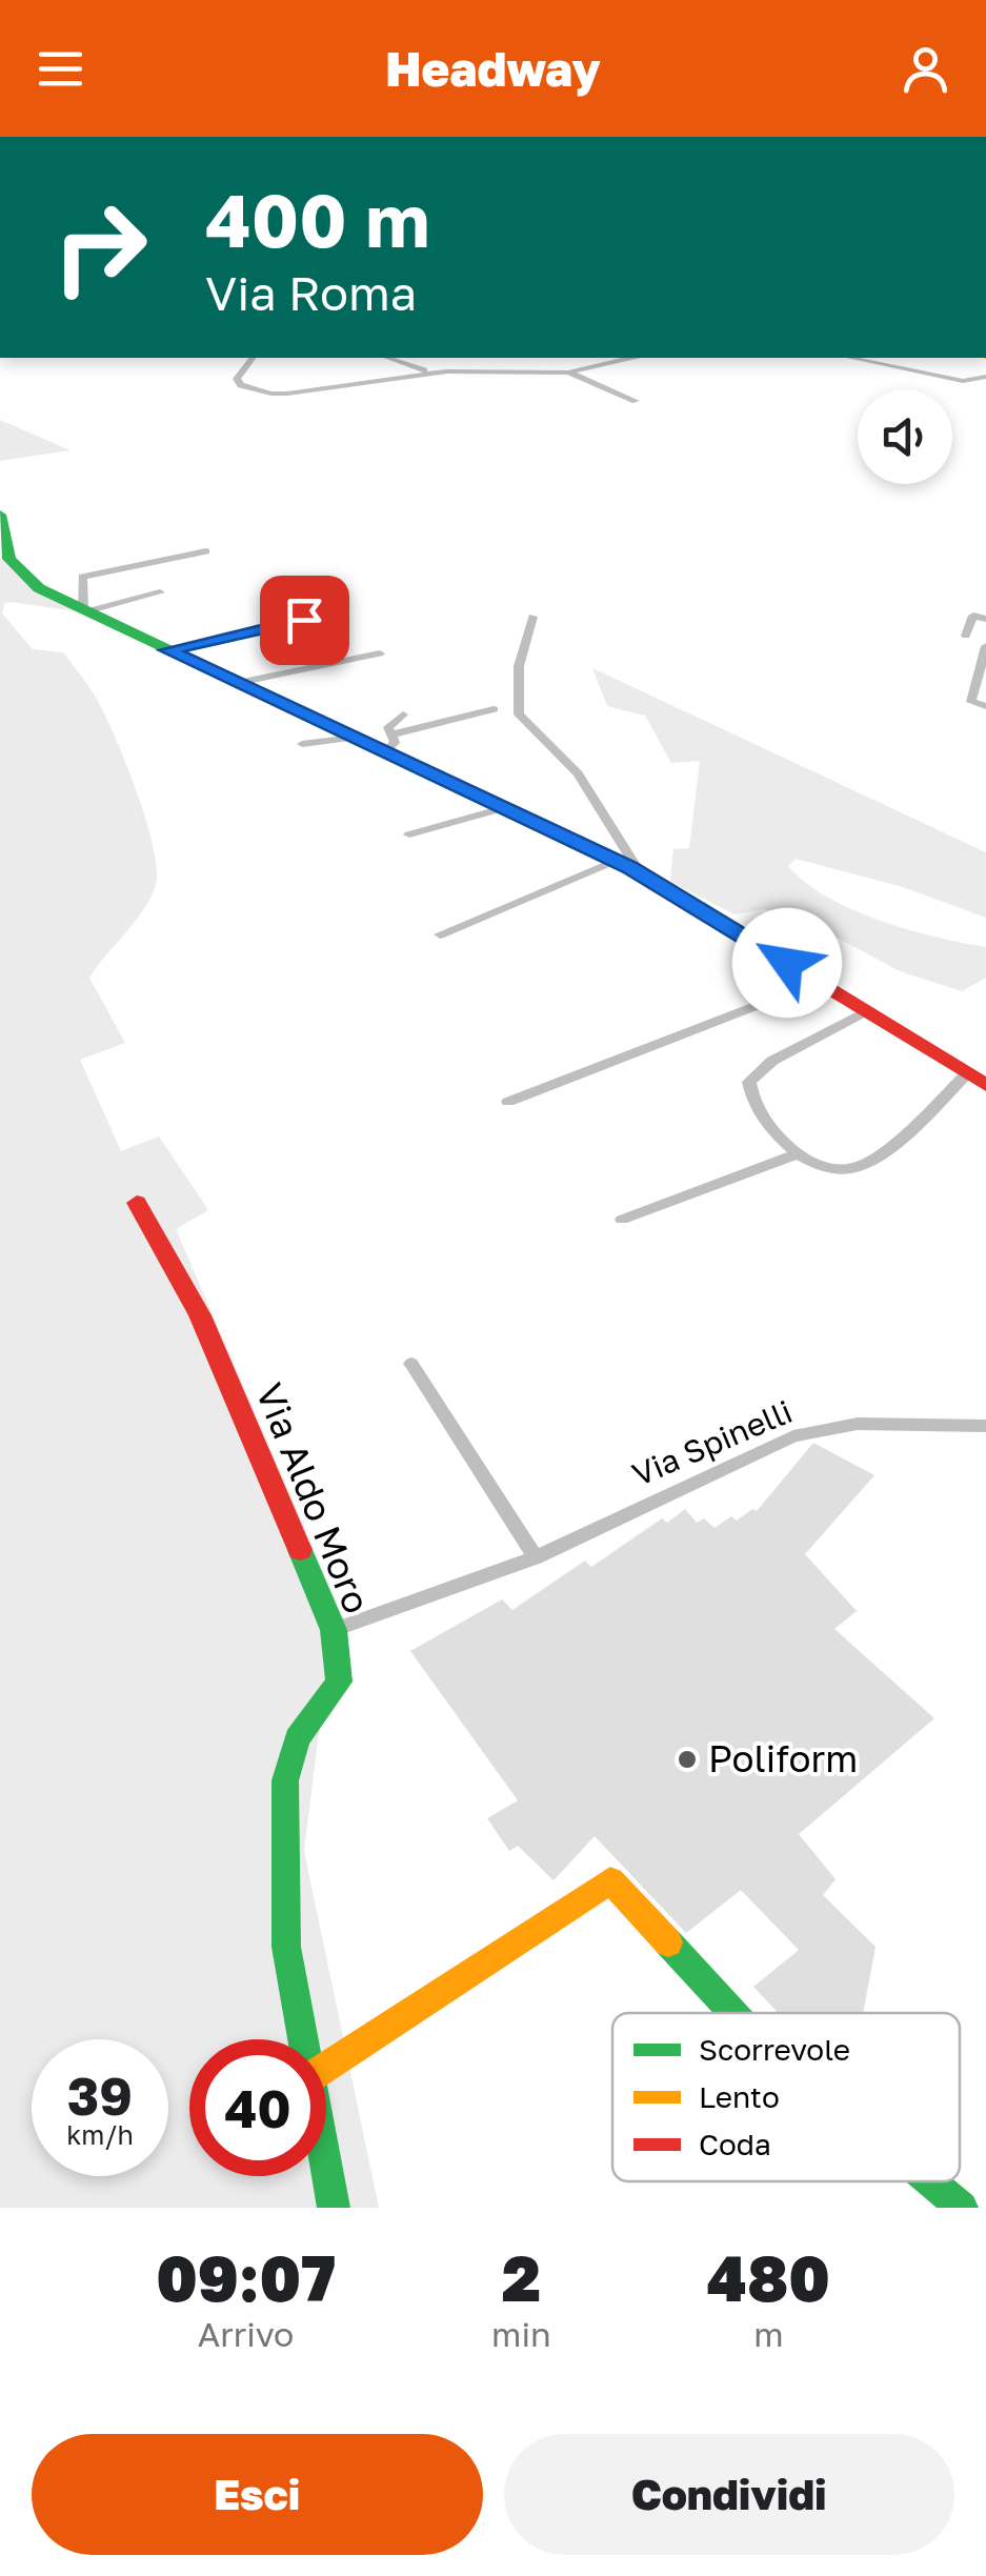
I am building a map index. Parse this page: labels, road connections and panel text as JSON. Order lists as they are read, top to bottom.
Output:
{
  "streets": {
    "street": ["Via Spinelli", "Via Aldo Moro"]
  },
  "crossings": [
    ["Via Spinelli", "Via Aldo Moro"]
  ],
  "places": ["Poliform"],
  "legend": ["Scorrevole", "Lento", "Coda"],
  "page": {
    "header": "Headway",
    "turn": ["400 m", "Via Roma"],
    "speed": "39 km/h",
    "limit": "40",
    "eta": [
      "09:07",
      "Arrivo",
      "2",
      "min",
      "480",
      "m"
    ],
    "buttons": ["Esci", "Condividi"]
  }
}
